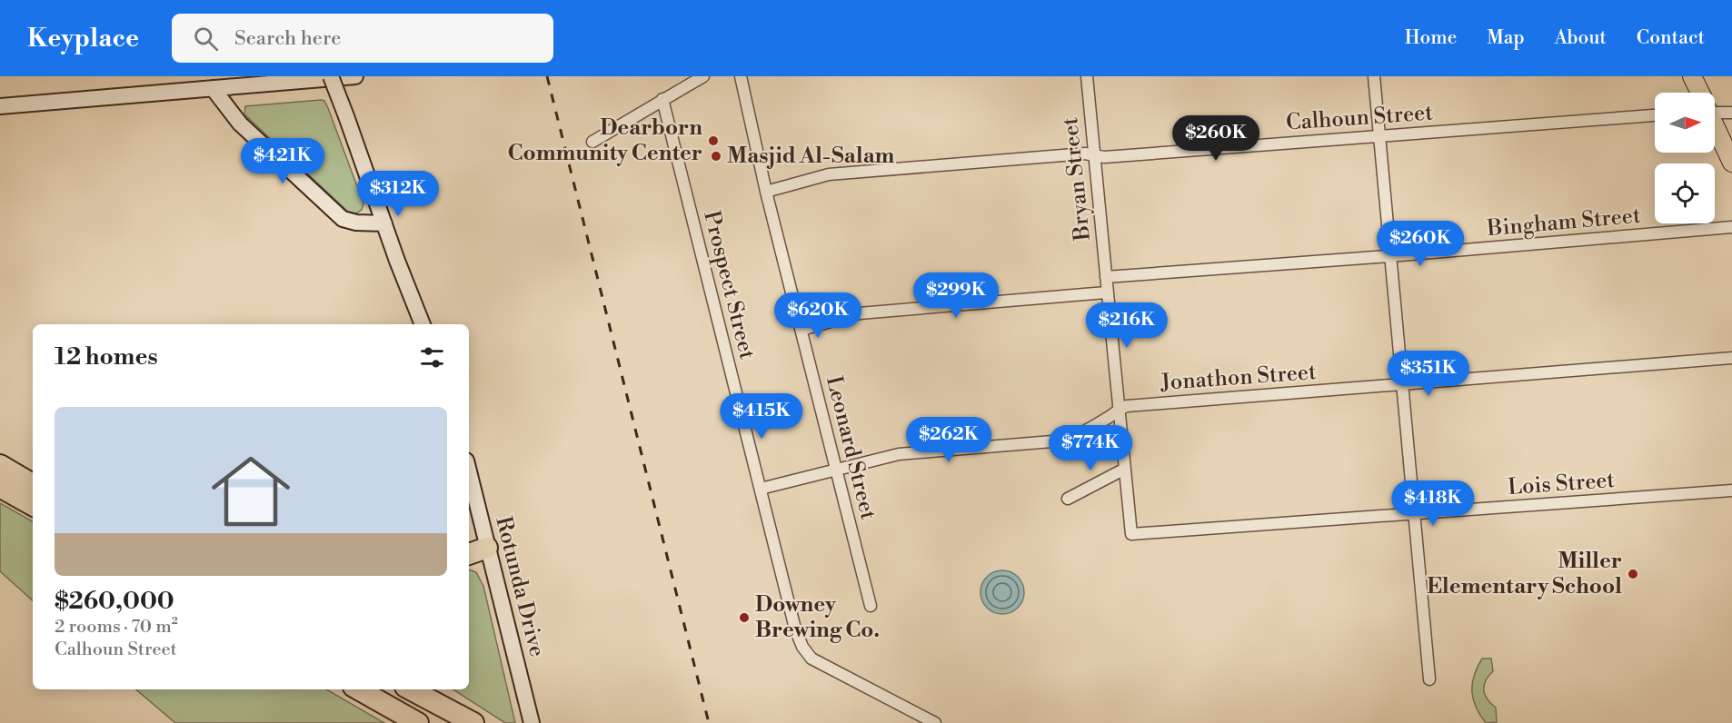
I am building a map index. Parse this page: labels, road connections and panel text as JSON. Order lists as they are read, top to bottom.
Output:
{
  "streets": {
    "main road": ["Rotunda Drive"],
    "street": [
      "Calhoun Street",
      "Bryan Street",
      "Bingham Street",
      "Prospect Street",
      "Jonathon Street",
      "Leonard Street",
      "Lois Street"
    ]
  },
  "crossings": [
    ["Calhoun Street", "Bryan Street"],
    ["Calhoun Street", "Leonard Street"],
    ["Bryan Street", "Bingham Street"],
    ["Prospect Street", "Jonathon Street"],
    ["Jonathon Street", "Leonard Street"]
  ],
  "places": [
    "Dearborn Community Center",
    "Masjid Al-Salam",
    "Miller Elementary School",
    "Downey Brewing Co."
  ],
  "north": "right",
  "page": {
    "header": "Keyplace",
    "search": "Search here",
    "nav": [
      "Home",
      "Map",
      "About",
      "Contact"
    ],
    "price": [
      "$260K",
      "$421K",
      "$312K",
      "$260K",
      "$299K",
      "$620K",
      "$216K",
      "$351K",
      "$415K",
      "$262K",
      "$774K",
      "$418K"
    ],
    "heading": "12 homes",
    "list": [
      {
        "name": "$260,000",
        "note": "2 rooms · 70 m² · Calhoun Street"
      }
    ]
  }
}
